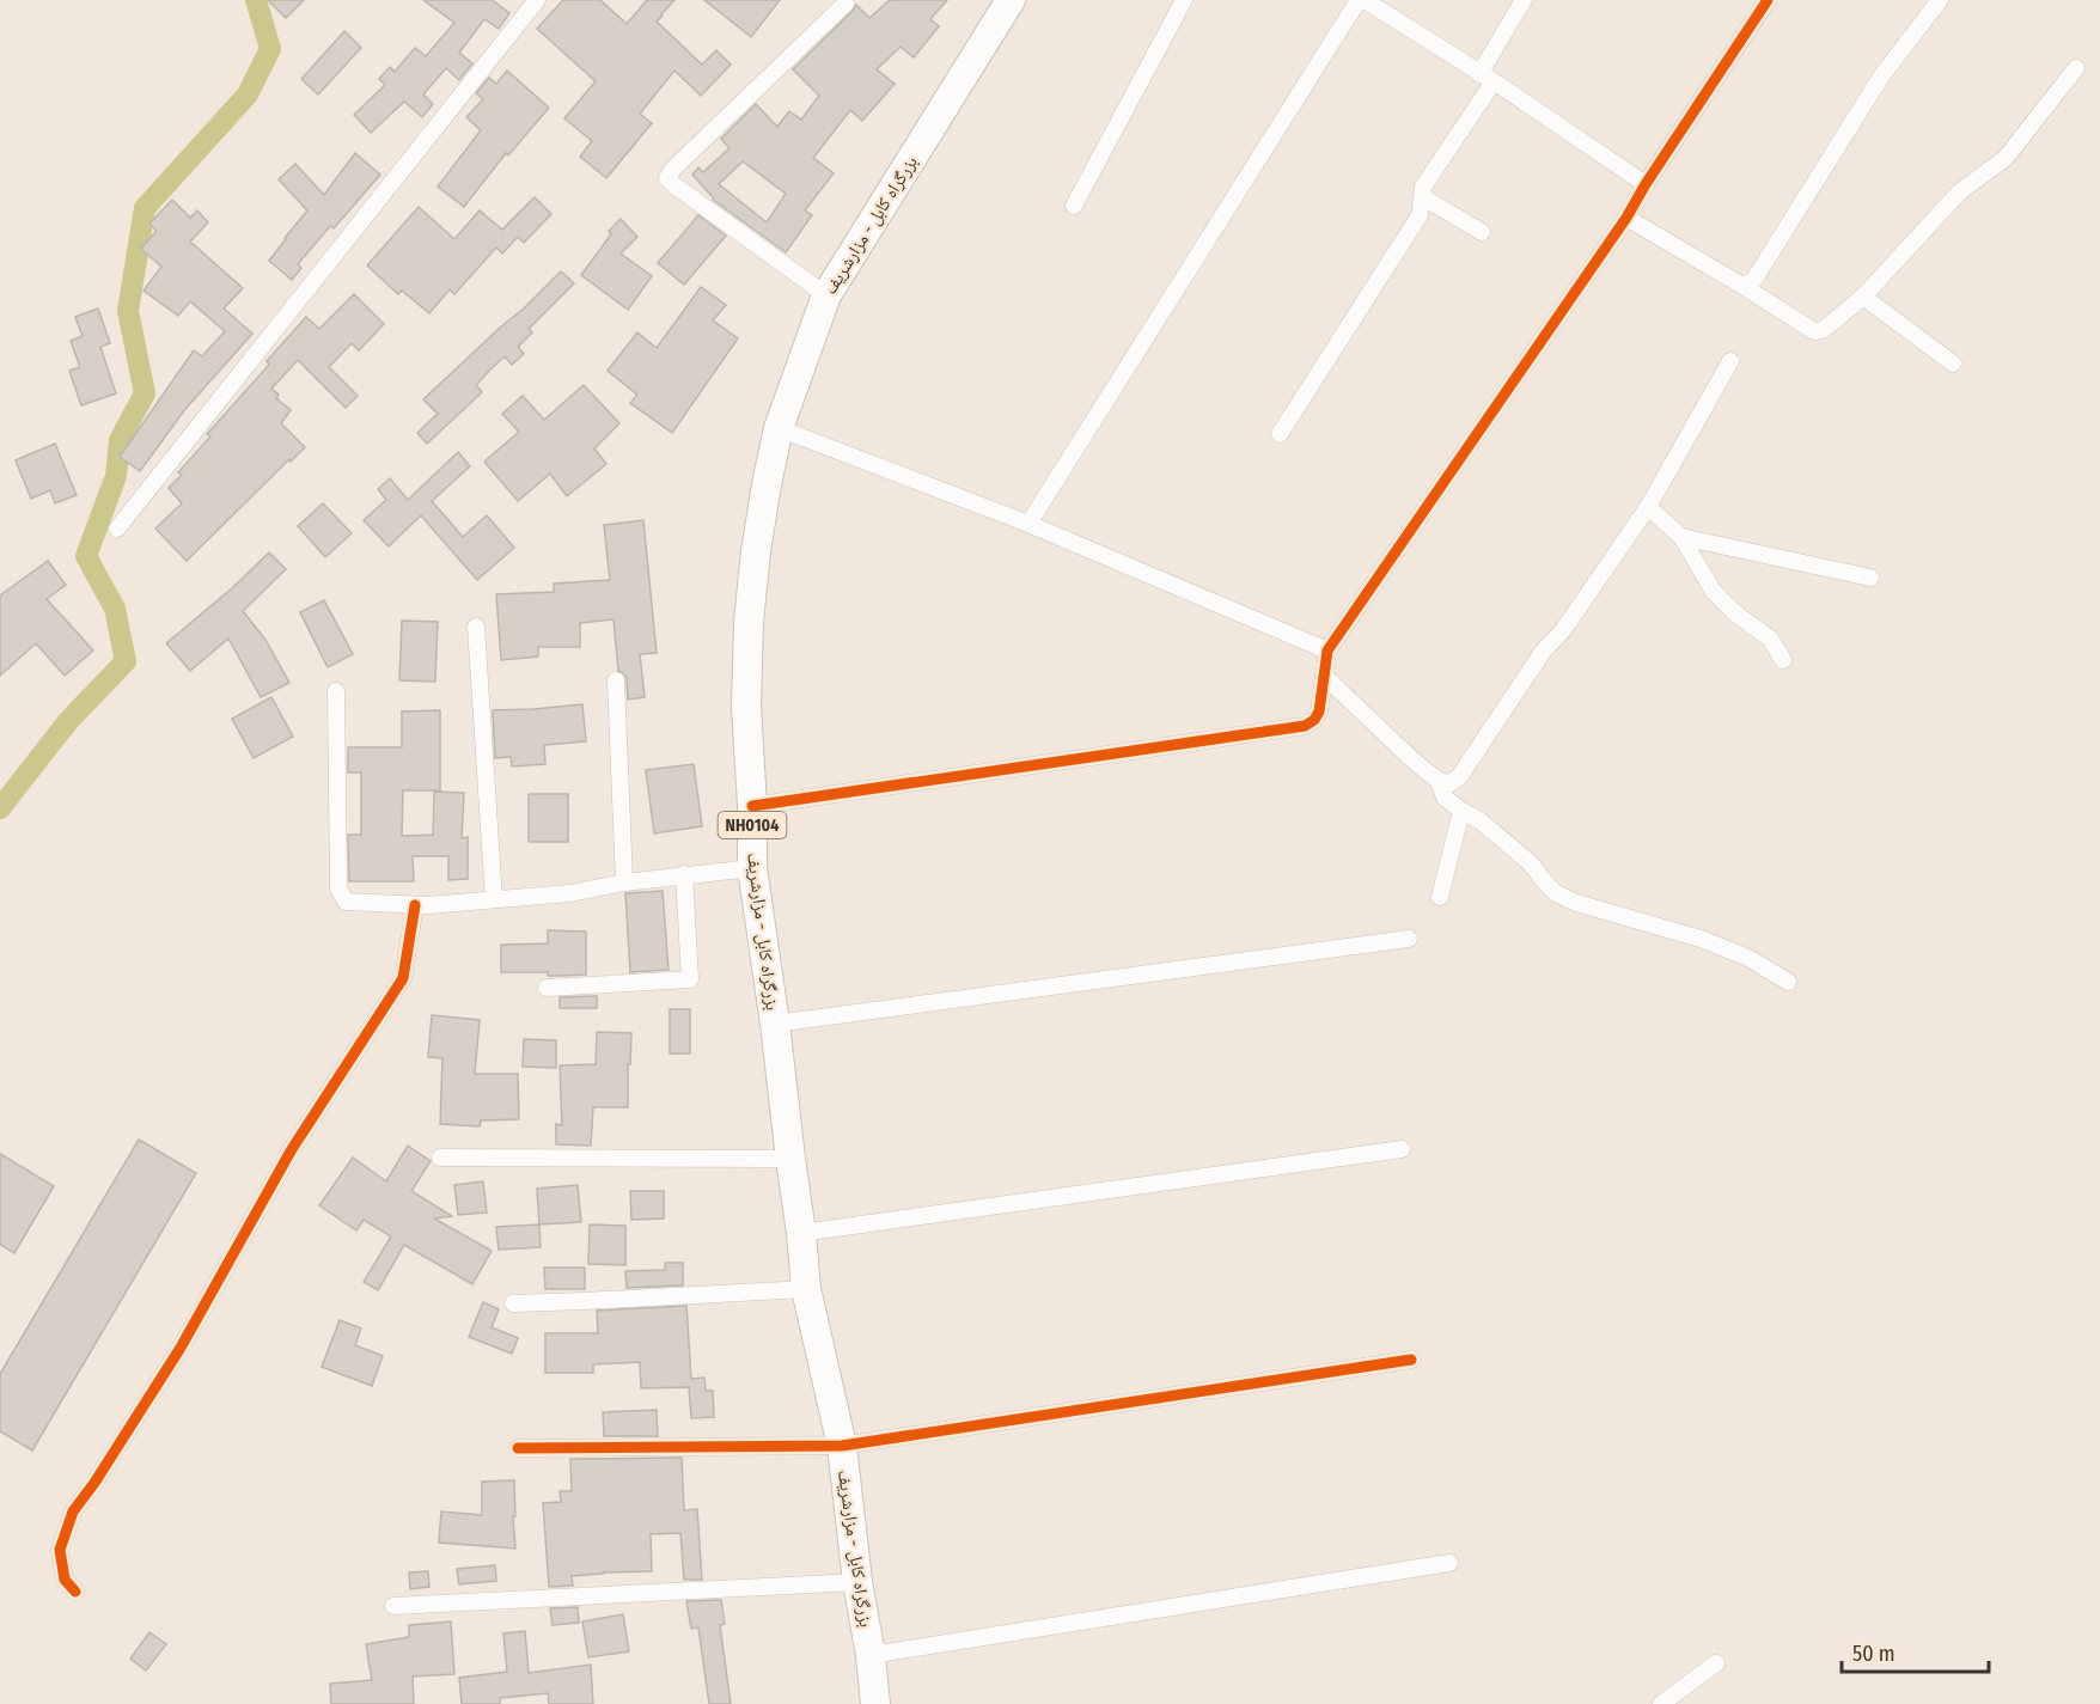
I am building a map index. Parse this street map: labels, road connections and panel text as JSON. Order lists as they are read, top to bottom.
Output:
{
  "streets": {
    "highway": ["بزرگراه کابل - مزارشریف", "NH0104"]
  },
  "scale_bar": "50 m"
}
